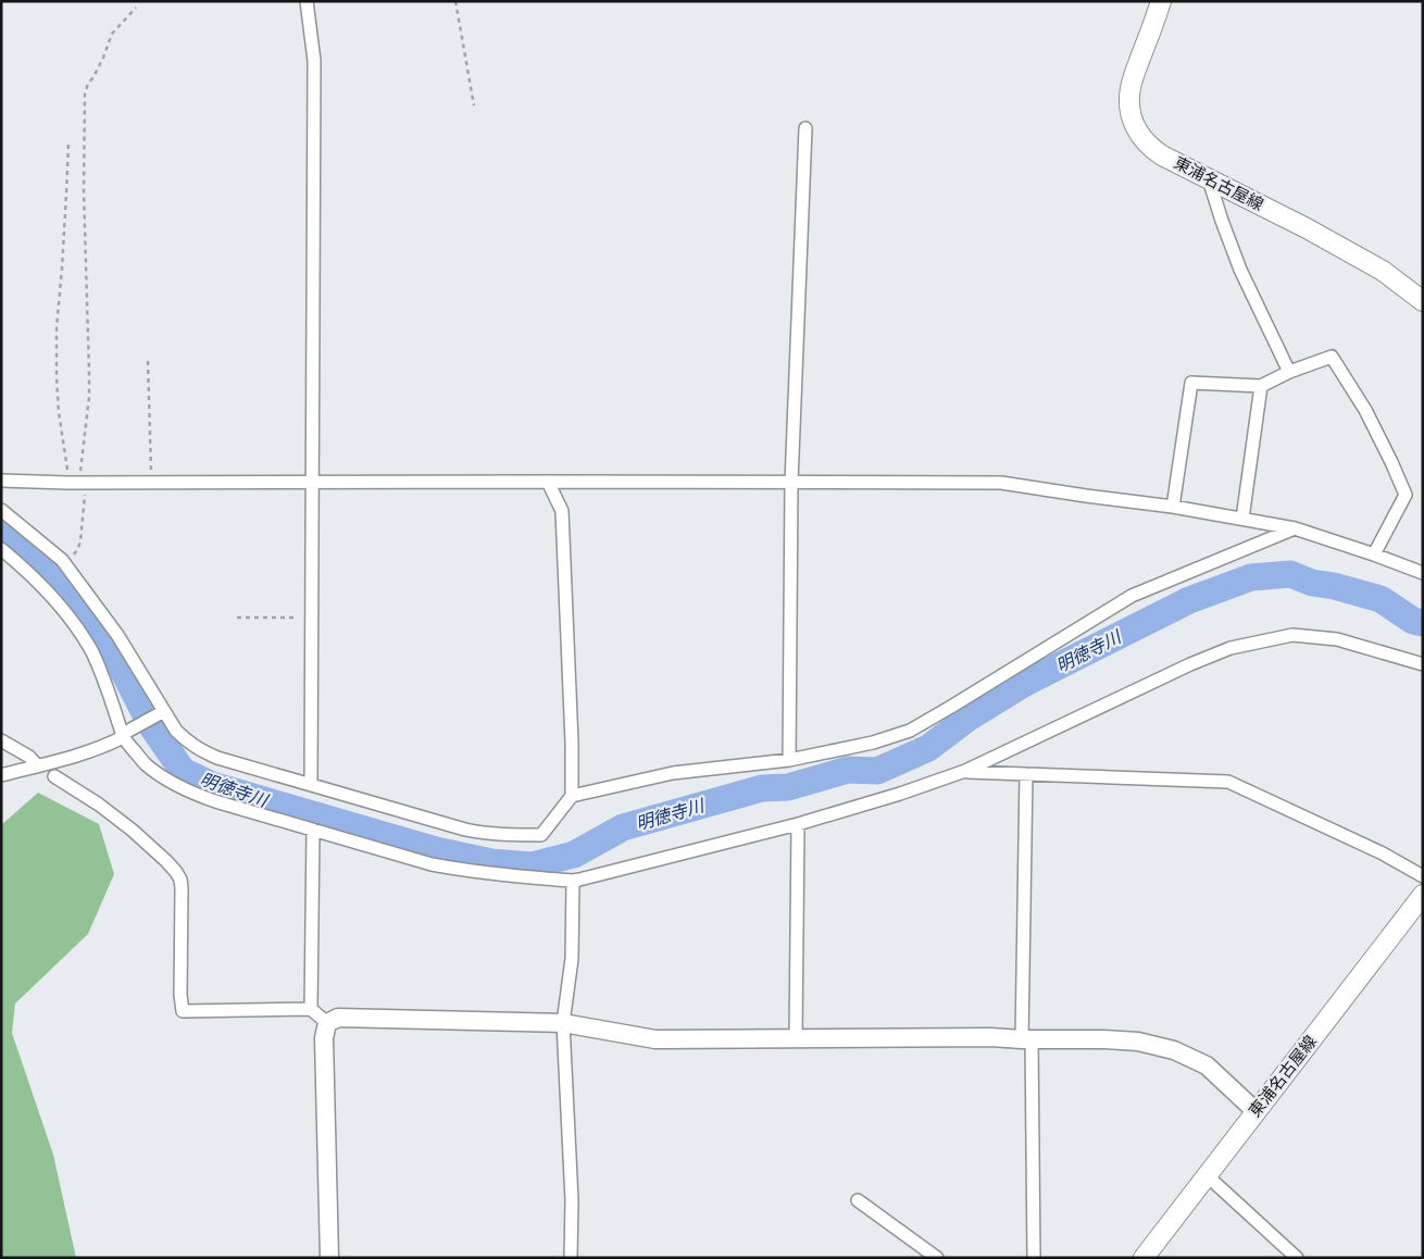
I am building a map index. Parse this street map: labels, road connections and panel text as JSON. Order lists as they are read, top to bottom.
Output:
{
  "streets": {
    "main road": ["東浦名古屋線"]
  },
  "water": ["明徳寺川"]
}
